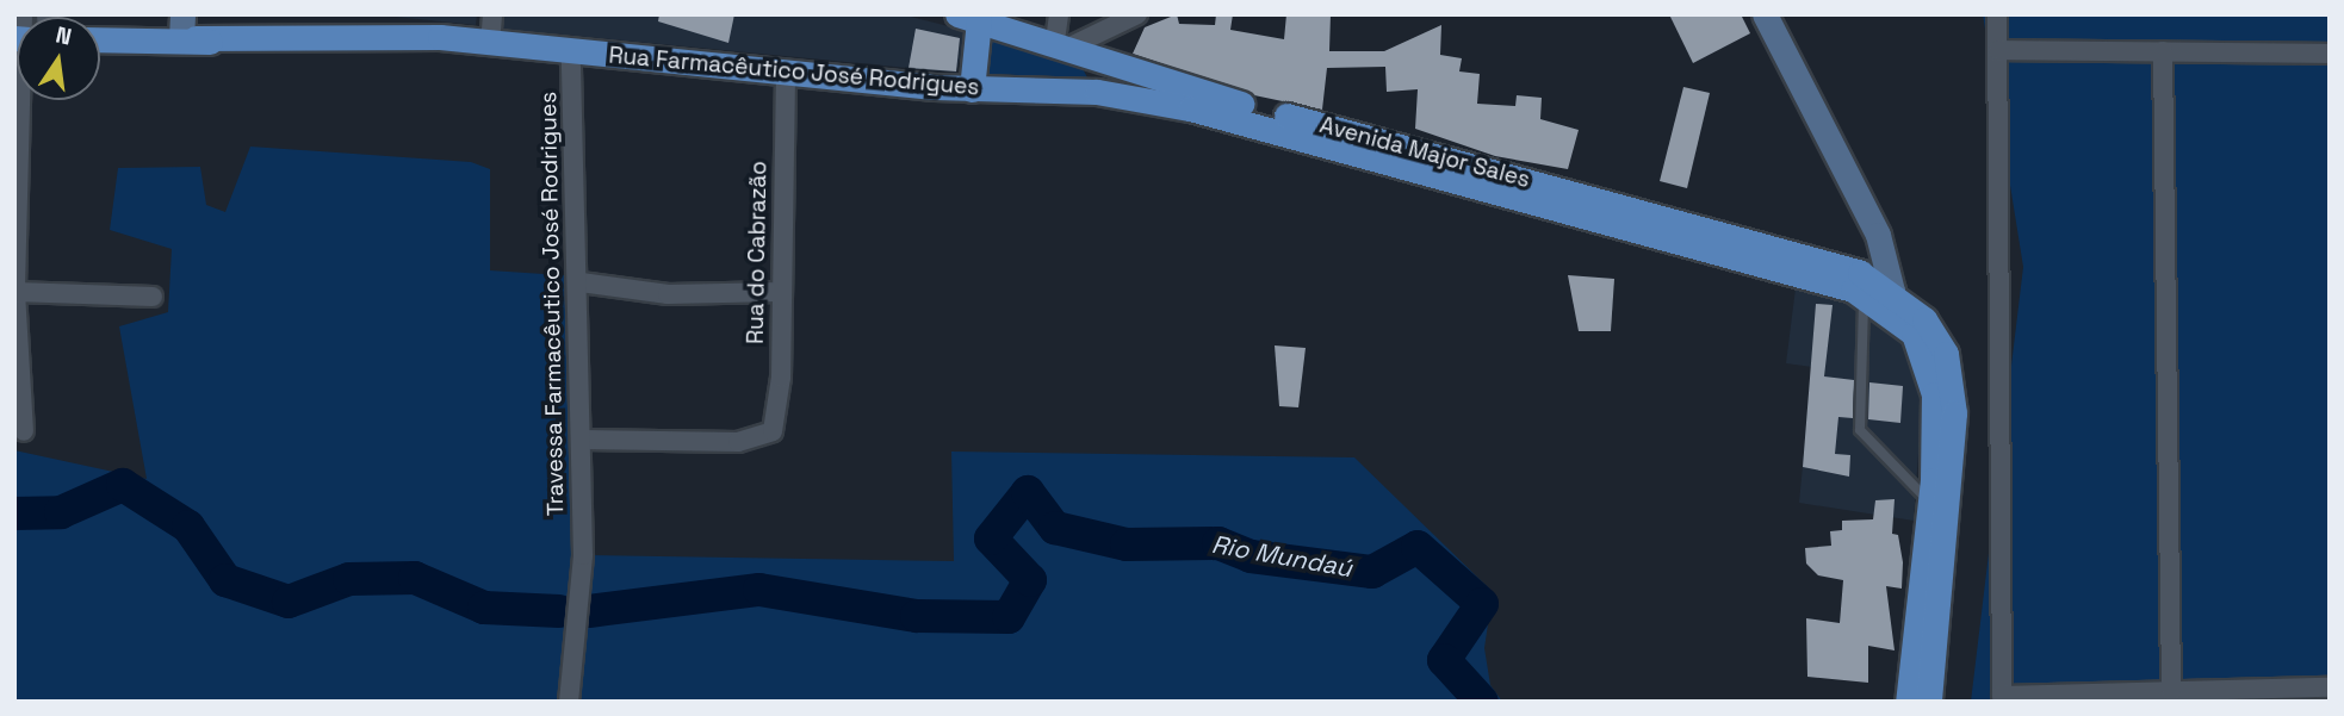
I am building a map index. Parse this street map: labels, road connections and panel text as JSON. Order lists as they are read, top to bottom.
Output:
{
  "streets": {
    "main road": ["Rua Farmacêutico José Rodrigues", "Avenida Major Sales"],
    "street": ["Rua do Cabrazão", "Travessa Farmacêutico José Rodrigues"]
  },
  "crossings": [
    ["Rua Farmacêutico José Rodrigues", "Avenida Major Sales"],
    ["Rua Farmacêutico José Rodrigues", "Rua do Cabrazão"],
    ["Rua Farmacêutico José Rodrigues", "Travessa Farmacêutico José Rodrigues"],
    ["Rua do Cabrazão", "Travessa Farmacêutico José Rodrigues"]
  ],
  "water": ["Rio Mundaú"],
  "north": "top"
}
